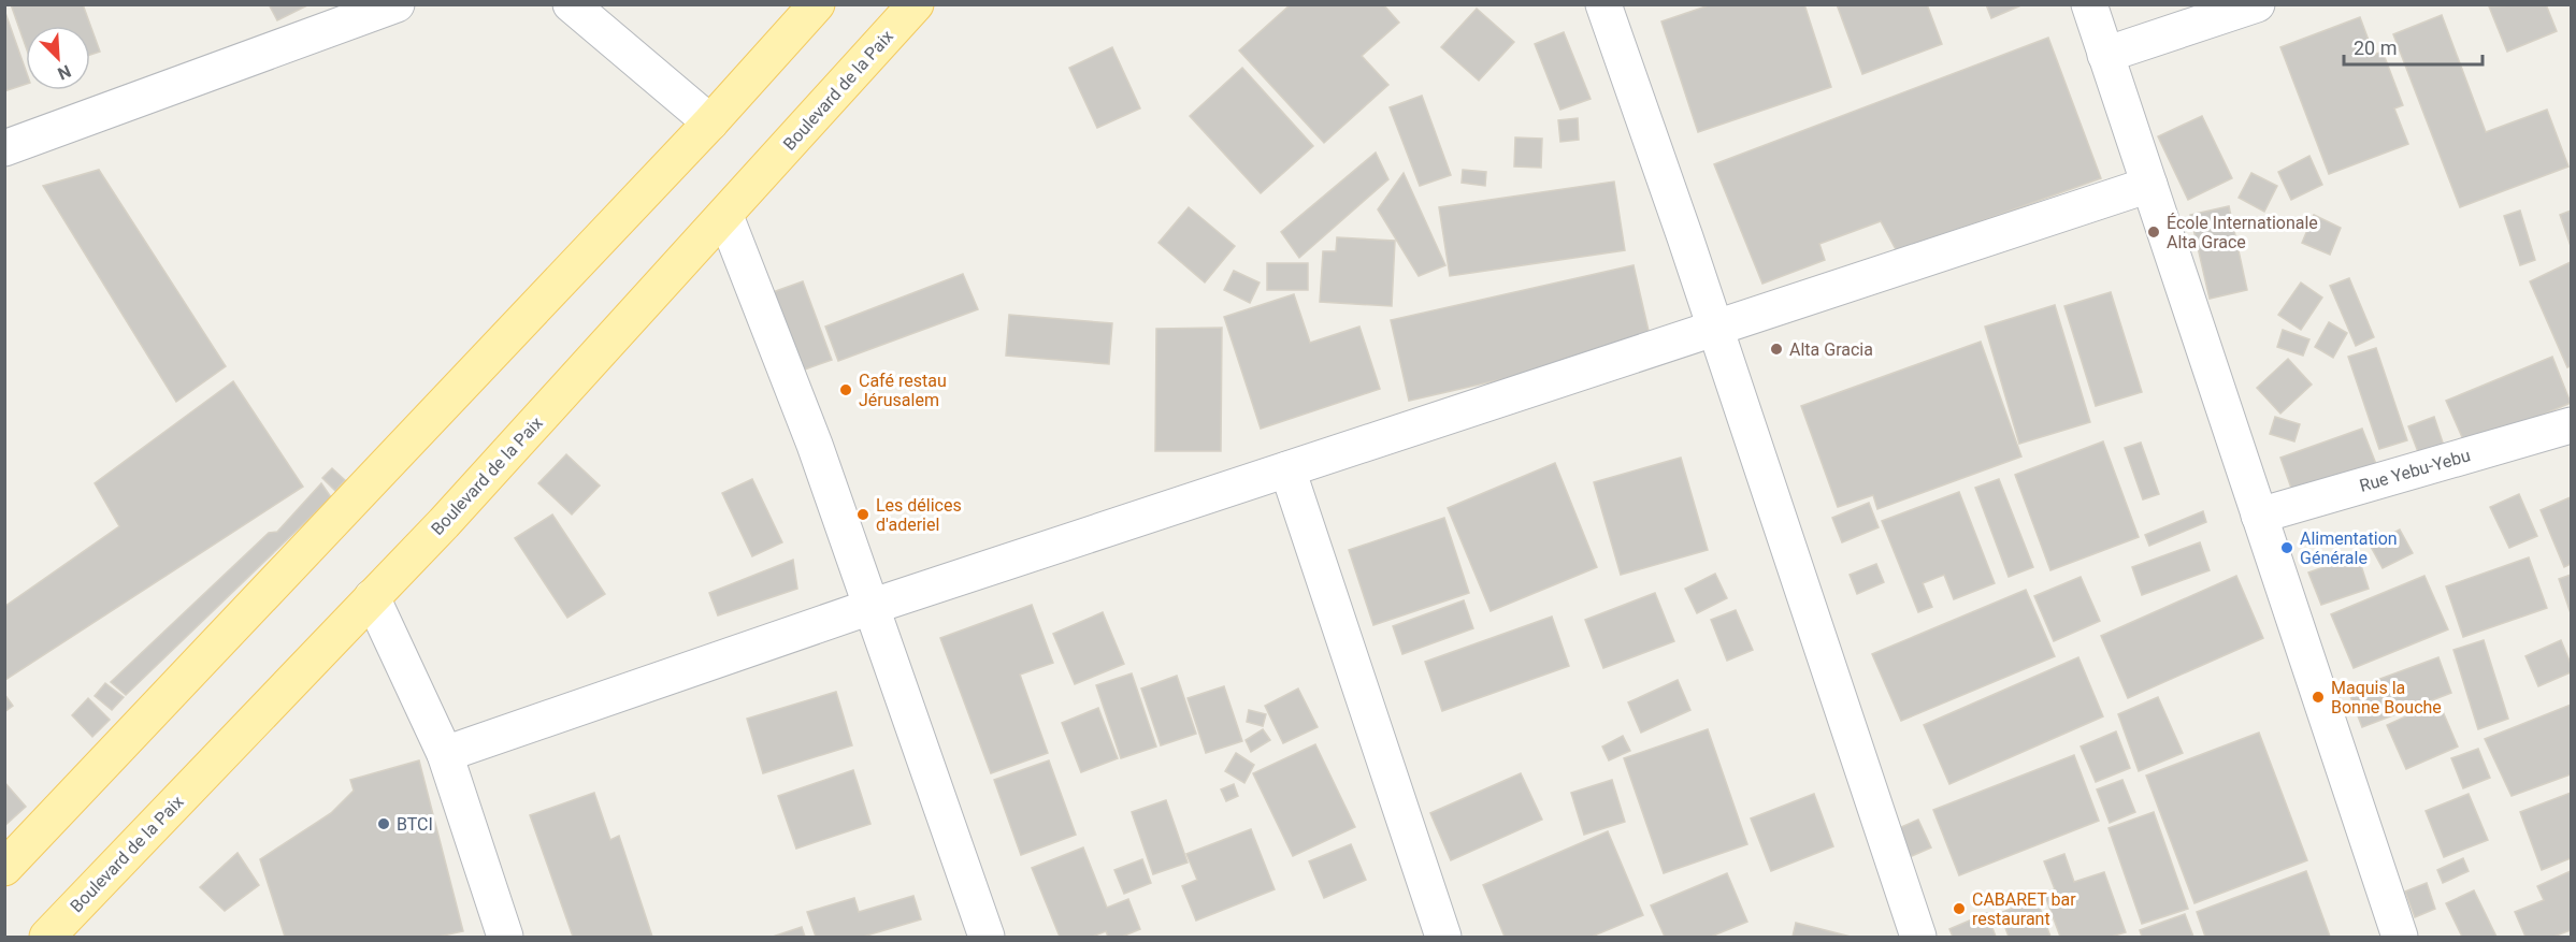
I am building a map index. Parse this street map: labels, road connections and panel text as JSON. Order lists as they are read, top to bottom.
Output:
{
  "streets": {
    "main road": ["Boulevard de la Paix"],
    "street": ["Rue Yebu-Yebu"]
  },
  "places": [
    "École Internationale Alta Grace",
    "Alta Gracia",
    "Café restau Jérusalem",
    "Les délices d'aderiel",
    "Alimentation Générale",
    "Maquis la Bonne Bouche",
    "BTCI",
    "CABARET bar restaurant"
  ],
  "scale_bar": "20 m",
  "north": "bottom right"
}
